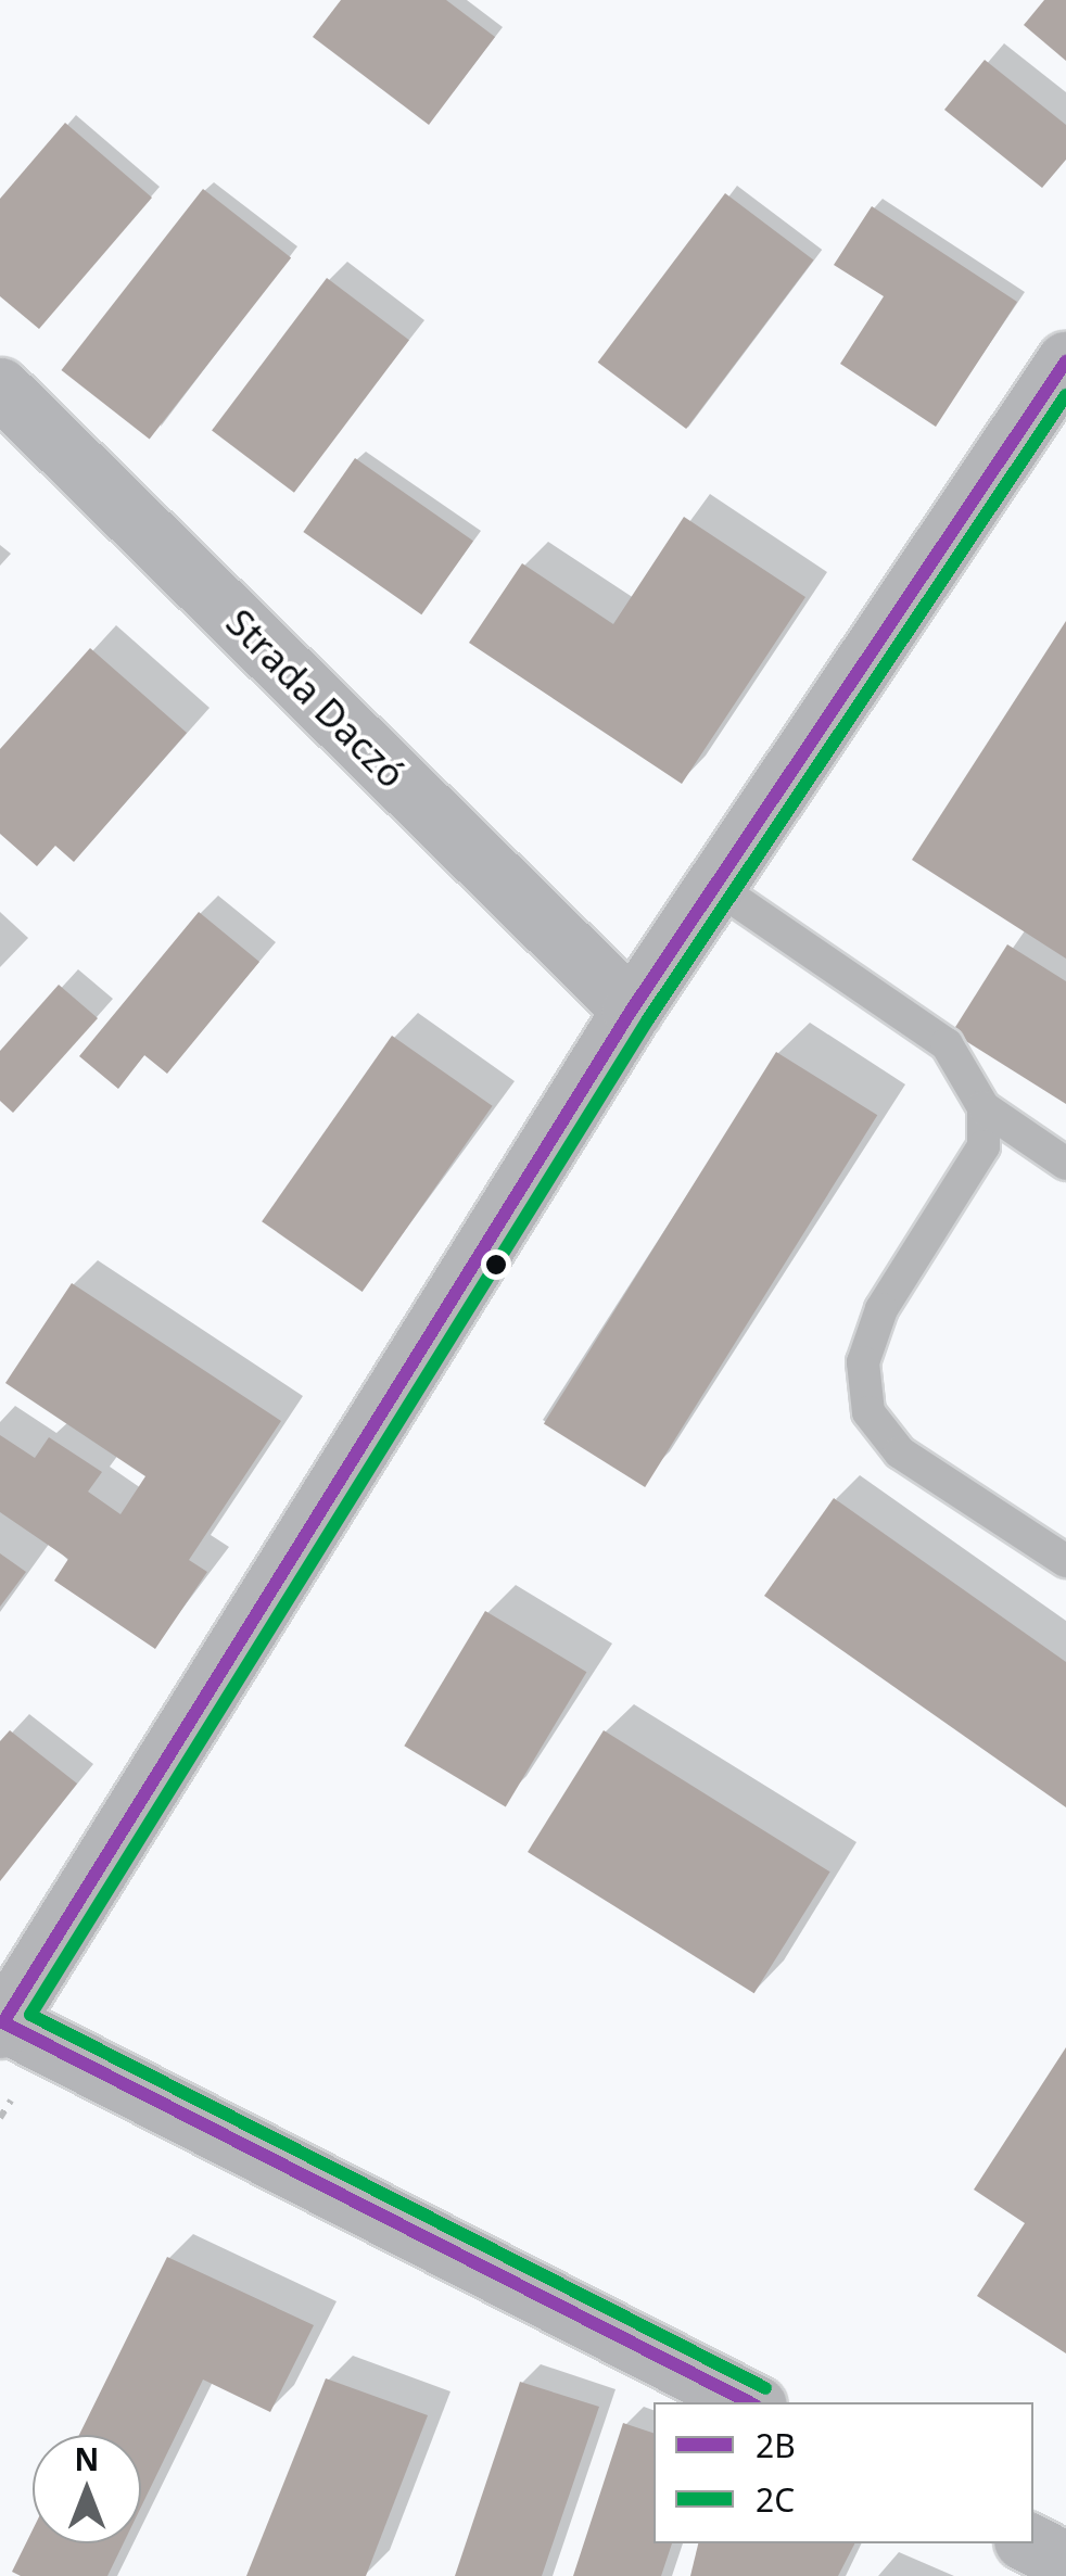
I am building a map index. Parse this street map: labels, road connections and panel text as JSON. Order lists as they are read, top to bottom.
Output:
{
  "streets": {
    "main road": ["Strada Daczó"]
  },
  "lines": ["transit line 2B", "transit line 2C"],
  "legend": ["2B", "2C"],
  "north": "top"
}
